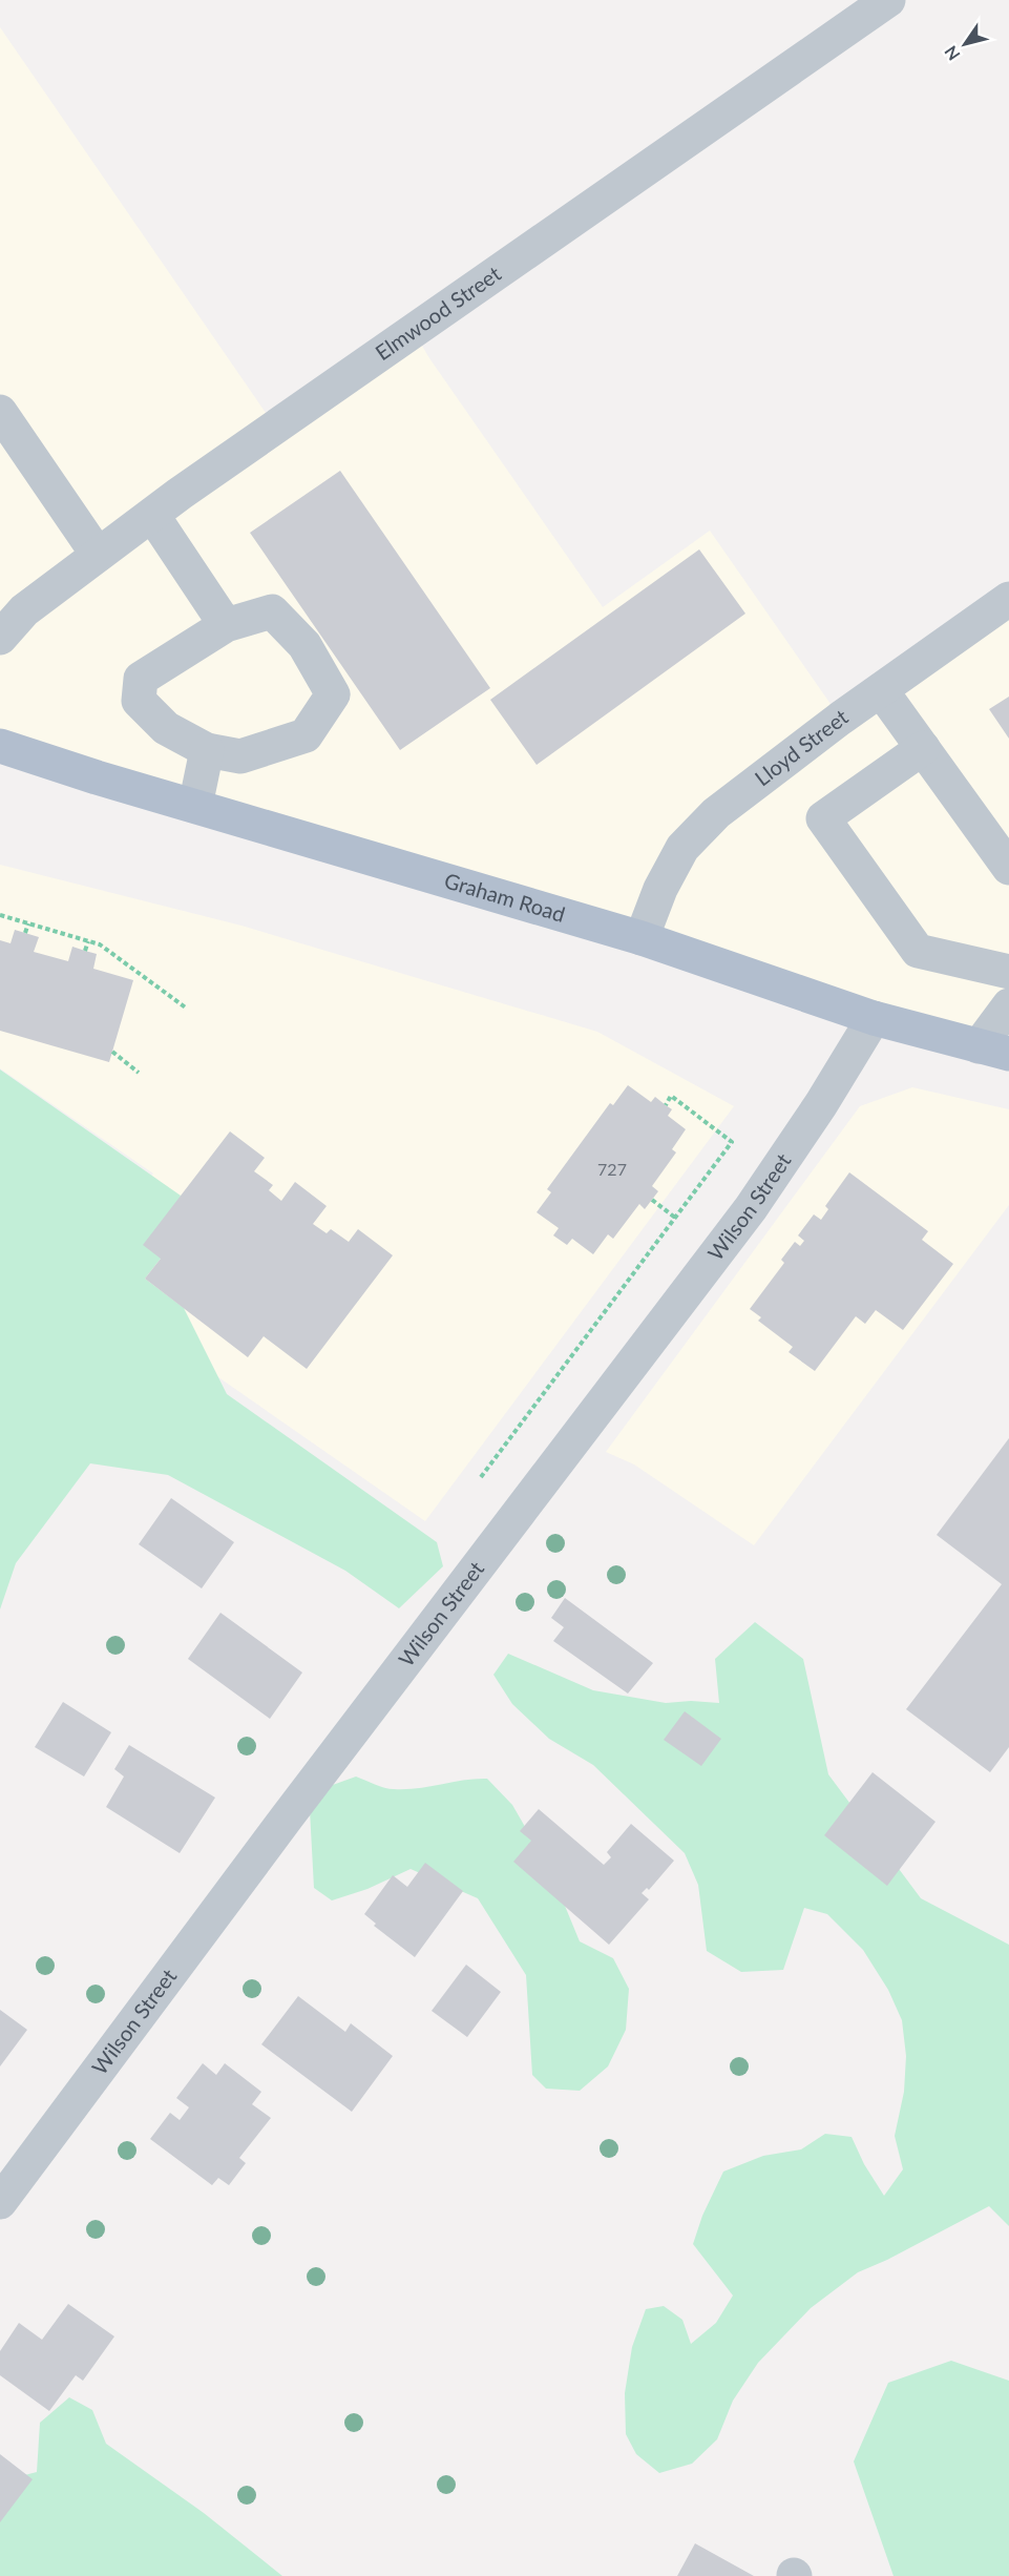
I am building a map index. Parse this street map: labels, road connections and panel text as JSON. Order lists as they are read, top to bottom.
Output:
{
  "streets": {
    "main road": ["Graham Road"],
    "street": ["Elmwood Street", "Lloyd Street", "Wilson Street"]
  },
  "crossings": [
    ["Lloyd Street", "Graham Road"],
    ["Graham Road", "Wilson Street"]
  ],
  "house_numbers": ["727"],
  "north": "bottom left"
}
